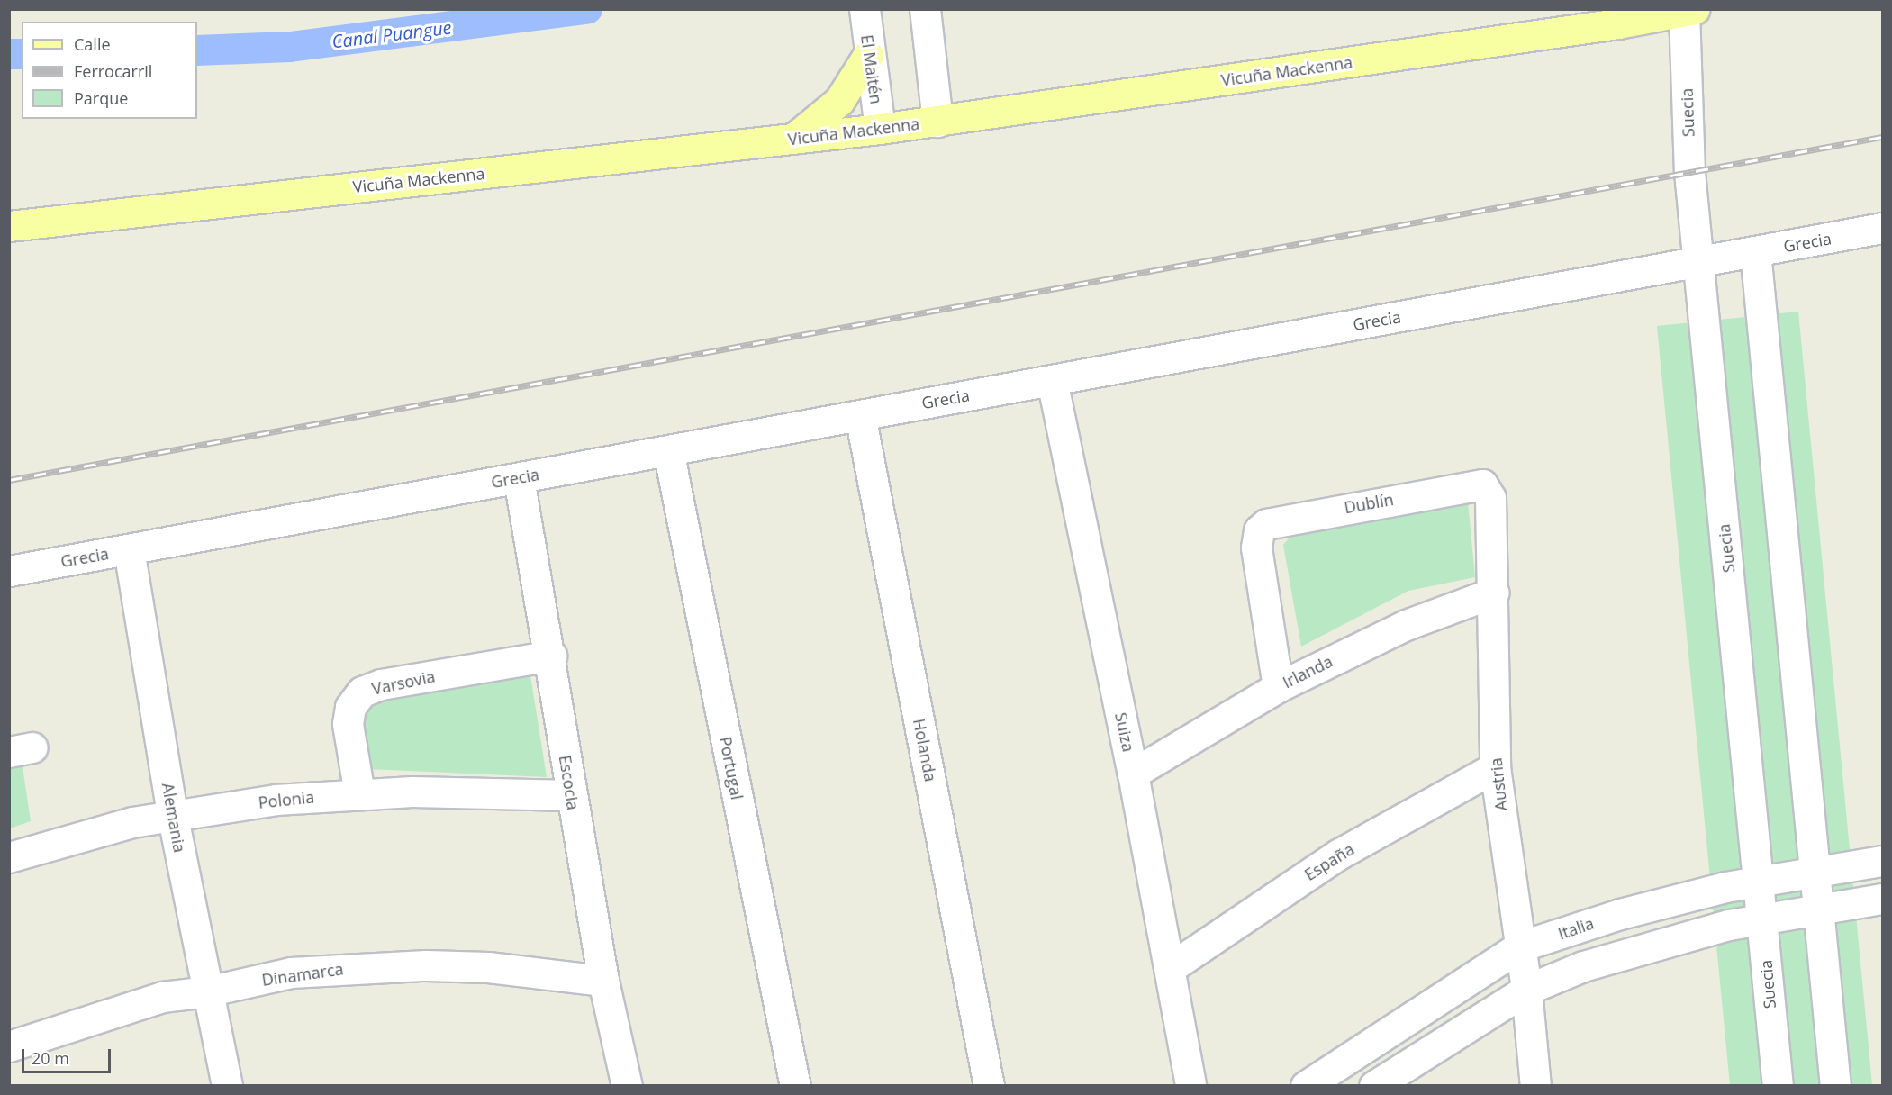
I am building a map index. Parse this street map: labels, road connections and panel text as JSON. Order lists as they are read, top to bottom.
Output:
{
  "streets": {
    "main road": ["Vicuña Mackenna"],
    "street": [
      "El Maitén",
      "Suecia",
      "Grecia",
      "Dublín",
      "Irlanda",
      "Varsovia",
      "Suiza",
      "Holanda",
      "Portugal",
      "Escocia",
      "Austria",
      "Polonia",
      "Alemania",
      "España",
      "Italia",
      "Dinamarca"
    ]
  },
  "crossings": [
    ["El Maitén", "Vicuña Mackenna"],
    ["Vicuña Mackenna", "Suecia"],
    ["Suecia", "Grecia"],
    ["Suecia", "Italia"],
    ["Grecia", "Suiza"],
    ["Grecia", "Holanda"],
    ["Grecia", "Portugal"],
    ["Grecia", "Escocia"],
    ["Grecia", "Alemania"],
    ["Dublín", "Irlanda"],
    ["Dublín", "Austria"],
    ["Irlanda", "Suiza"],
    ["Irlanda", "Austria"],
    ["Varsovia", "Escocia"],
    ["Varsovia", "Polonia"],
    ["Suiza", "España"],
    ["Escocia", "Polonia"],
    ["Escocia", "Dinamarca"],
    ["Austria", "España"],
    ["Austria", "Italia"],
    ["Polonia", "Alemania"],
    ["Alemania", "Dinamarca"]
  ],
  "water": ["Canal Puangue"],
  "legend": ["Calle", "Ferrocarril", "Parque"],
  "scale_bar": "20 m"
}
